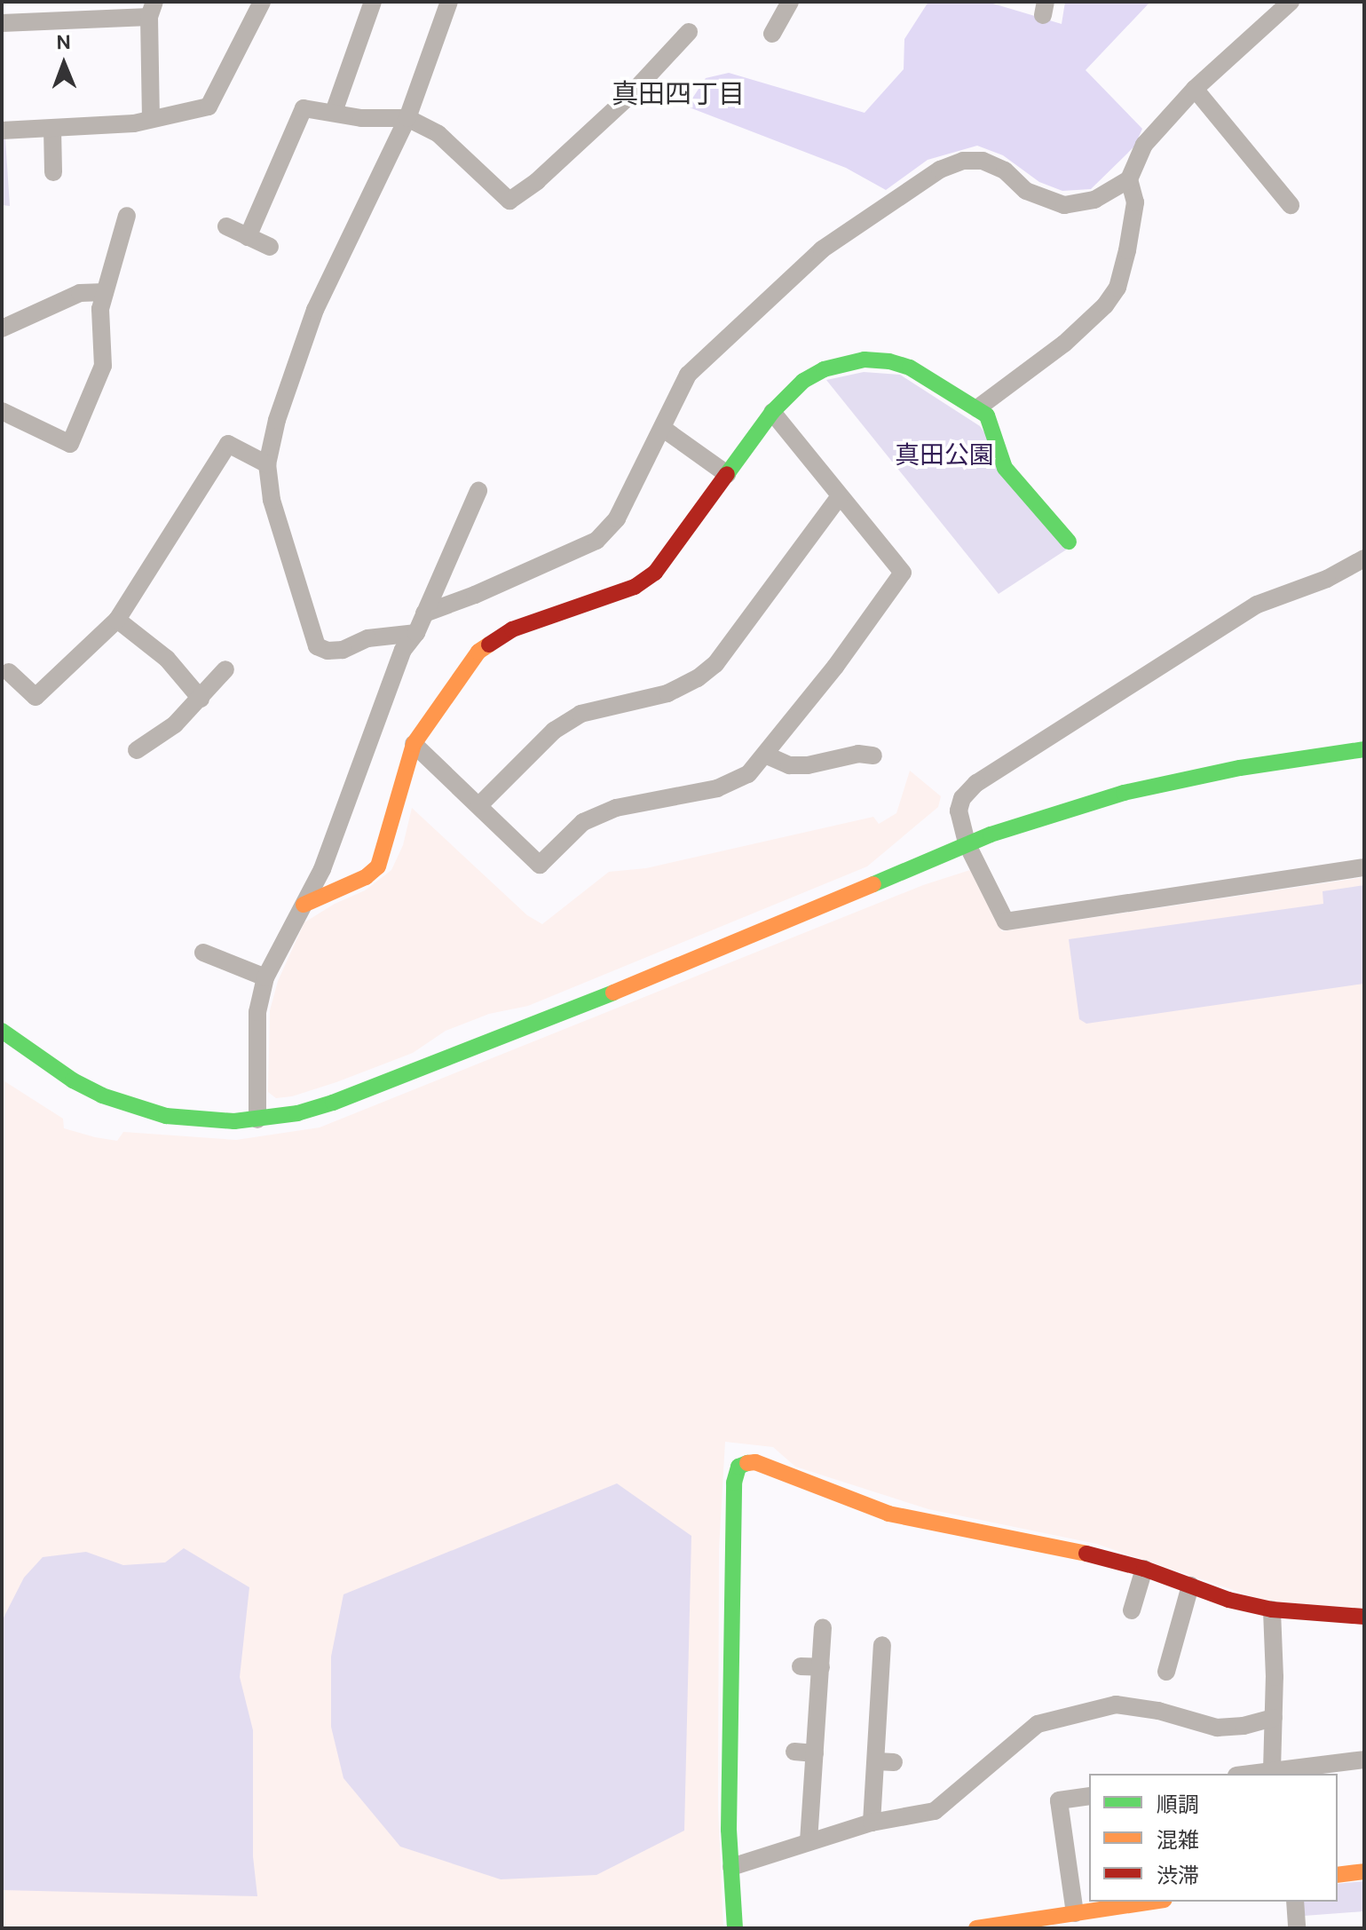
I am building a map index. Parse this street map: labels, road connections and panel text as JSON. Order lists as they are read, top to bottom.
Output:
{
  "districts": ["真田四丁目"],
  "parks": ["真田公園"],
  "legend": ["順調", "混雑", "渋滞"],
  "north": "top"
}
